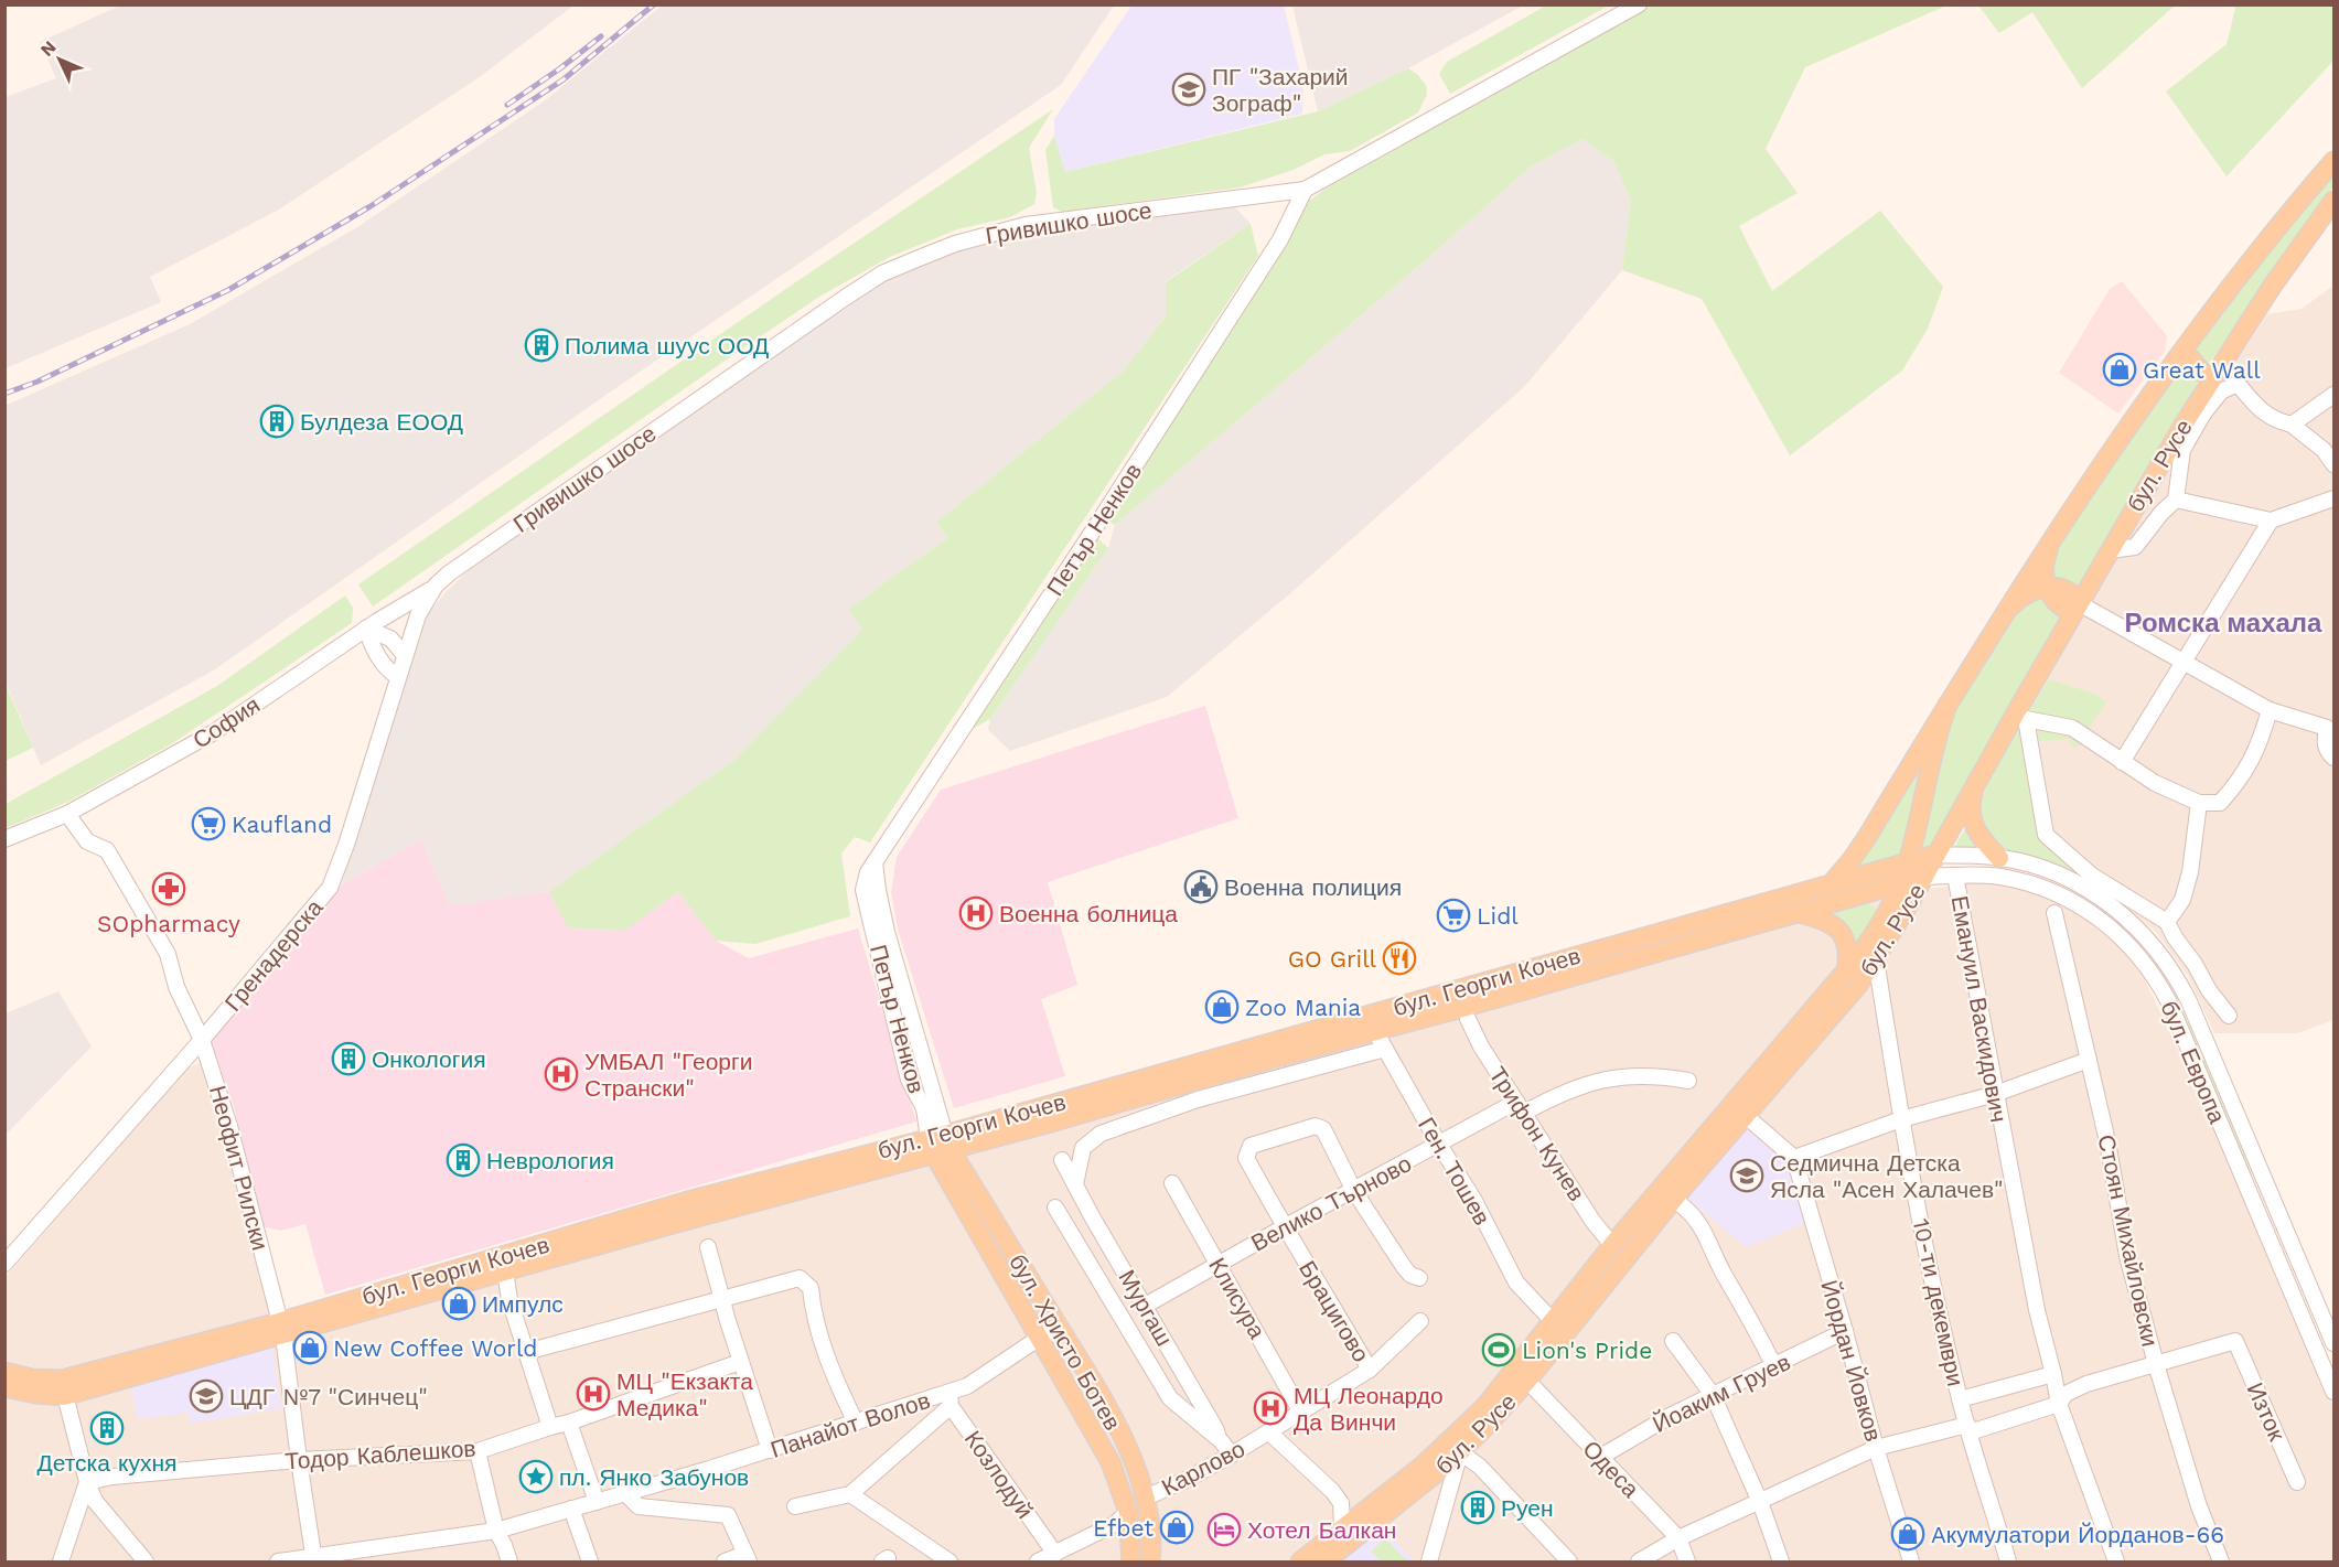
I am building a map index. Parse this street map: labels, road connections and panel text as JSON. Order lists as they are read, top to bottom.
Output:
{
  "streets": {
    "main road": ["бул. Русе", "бул. Георги Кочев", "бул. Христо Ботев"],
    "street": [
      "Гривишко шосе",
      "Петър Ненков",
      "София",
      "Гренадерска",
      "Емануил Васкидович",
      "бул. Европа",
      "Трифон Кунев",
      "Неофит Рилски",
      "Ген. Тошев",
      "Велико Търново",
      "Стоян Михайловски",
      "Клисура",
      "10-ти декември",
      "Мургаш",
      "Брацигово",
      "Йордан Йовков",
      "Йоаким Груев",
      "Изток",
      "Панайот Волов",
      "Тодор Каблешков",
      "Карлово",
      "Одеса",
      "Козлодуй"
    ]
  },
  "crossings": [
    ["Гривишко шосе", "Петър Ненков"],
    ["Гривишко шосе", "София"],
    ["Гривишко шосе", "Гренадерска"],
    ["бул. Русе", "бул. Георги Кочев"],
    ["бул. Русе", "бул. Европа"],
    ["бул. Русе", "Трифон Кунев"],
    ["бул. Русе", "Ген. Тошев"],
    ["бул. Русе", "10-ти декември"],
    ["бул. Русе", "Одеса"],
    ["Петър Ненков", "бул. Георги Кочев"],
    ["Петър Ненков", "бул. Христо Ботев"],
    ["София", "Гренадерска"],
    ["София", "Неофит Рилски"],
    ["Гренадерска", "Неофит Рилски"],
    ["бул. Георги Кочев", "бул. Европа"],
    ["бул. Георги Кочев", "Неофит Рилски"],
    ["бул. Георги Кочев", "Ген. Тошев"],
    ["бул. Георги Кочев", "бул. Христо Ботев"],
    ["Емануил Васкидович", "бул. Европа"],
    ["Трифон Кунев", "Велико Търново"],
    ["Неофит Рилски", "Панайот Волов"],
    ["Неофит Рилски", "Тодор Каблешков"],
    ["Ген. Тошев", "Велико Търново"],
    ["Велико Търново", "Клисура"],
    ["Велико Търново", "Мургаш"],
    ["Велико Търново", "Брацигово"],
    ["Стоян Михайловски", "Изток"],
    ["Клисура", "Карлово"],
    ["Мургаш", "Карлово"],
    ["Брацигово", "Карлово"],
    ["бул. Христо Ботев", "Панайот Волов"],
    ["бул. Христо Ботев", "Карлово"],
    ["Йордан Йовков", "Йоаким Груев"],
    ["Йоаким Груев", "Одеса"],
    ["Панайот Волов", "Козлодуй"]
  ],
  "districts": ["Ромска махала"],
  "places": {
    "school or university": ["ПГ \"Захарий Зограф\"", "Седмична Детска Ясла \"Асен Халачев\"", "ЦДГ №7 \"Синчец\""],
    "building": [
      "Полима шуус ООД",
      "Булдеза ЕООД",
      "Онкология",
      "Неврология",
      "Детска кухня",
      "Руен"
    ],
    "shop": [
      "Great Wall",
      "Zoo Mania",
      "Импулс",
      "New Coffee World",
      "Efbet",
      "Aкумулатори Йорданов-66"
    ],
    "supermarket": ["Kaufland", "Lidl"],
    "public building": ["Военна полиция"],
    "pharmacy": ["SOpharmacy"],
    "hospital": [
      "Военна болница",
      "УМБАЛ \"Георги Странски\"",
      "МЦ \"Екзакта Медика\"",
      "МЦ Леонардо Да Винчи"
    ],
    "restaurant": ["GO Grill"],
    "sports": ["Lion's Pride"],
    "place": ["пл. Янко Забунов"],
    "hotel": ["Хотел Балкан"]
  },
  "north": "top left"
}
